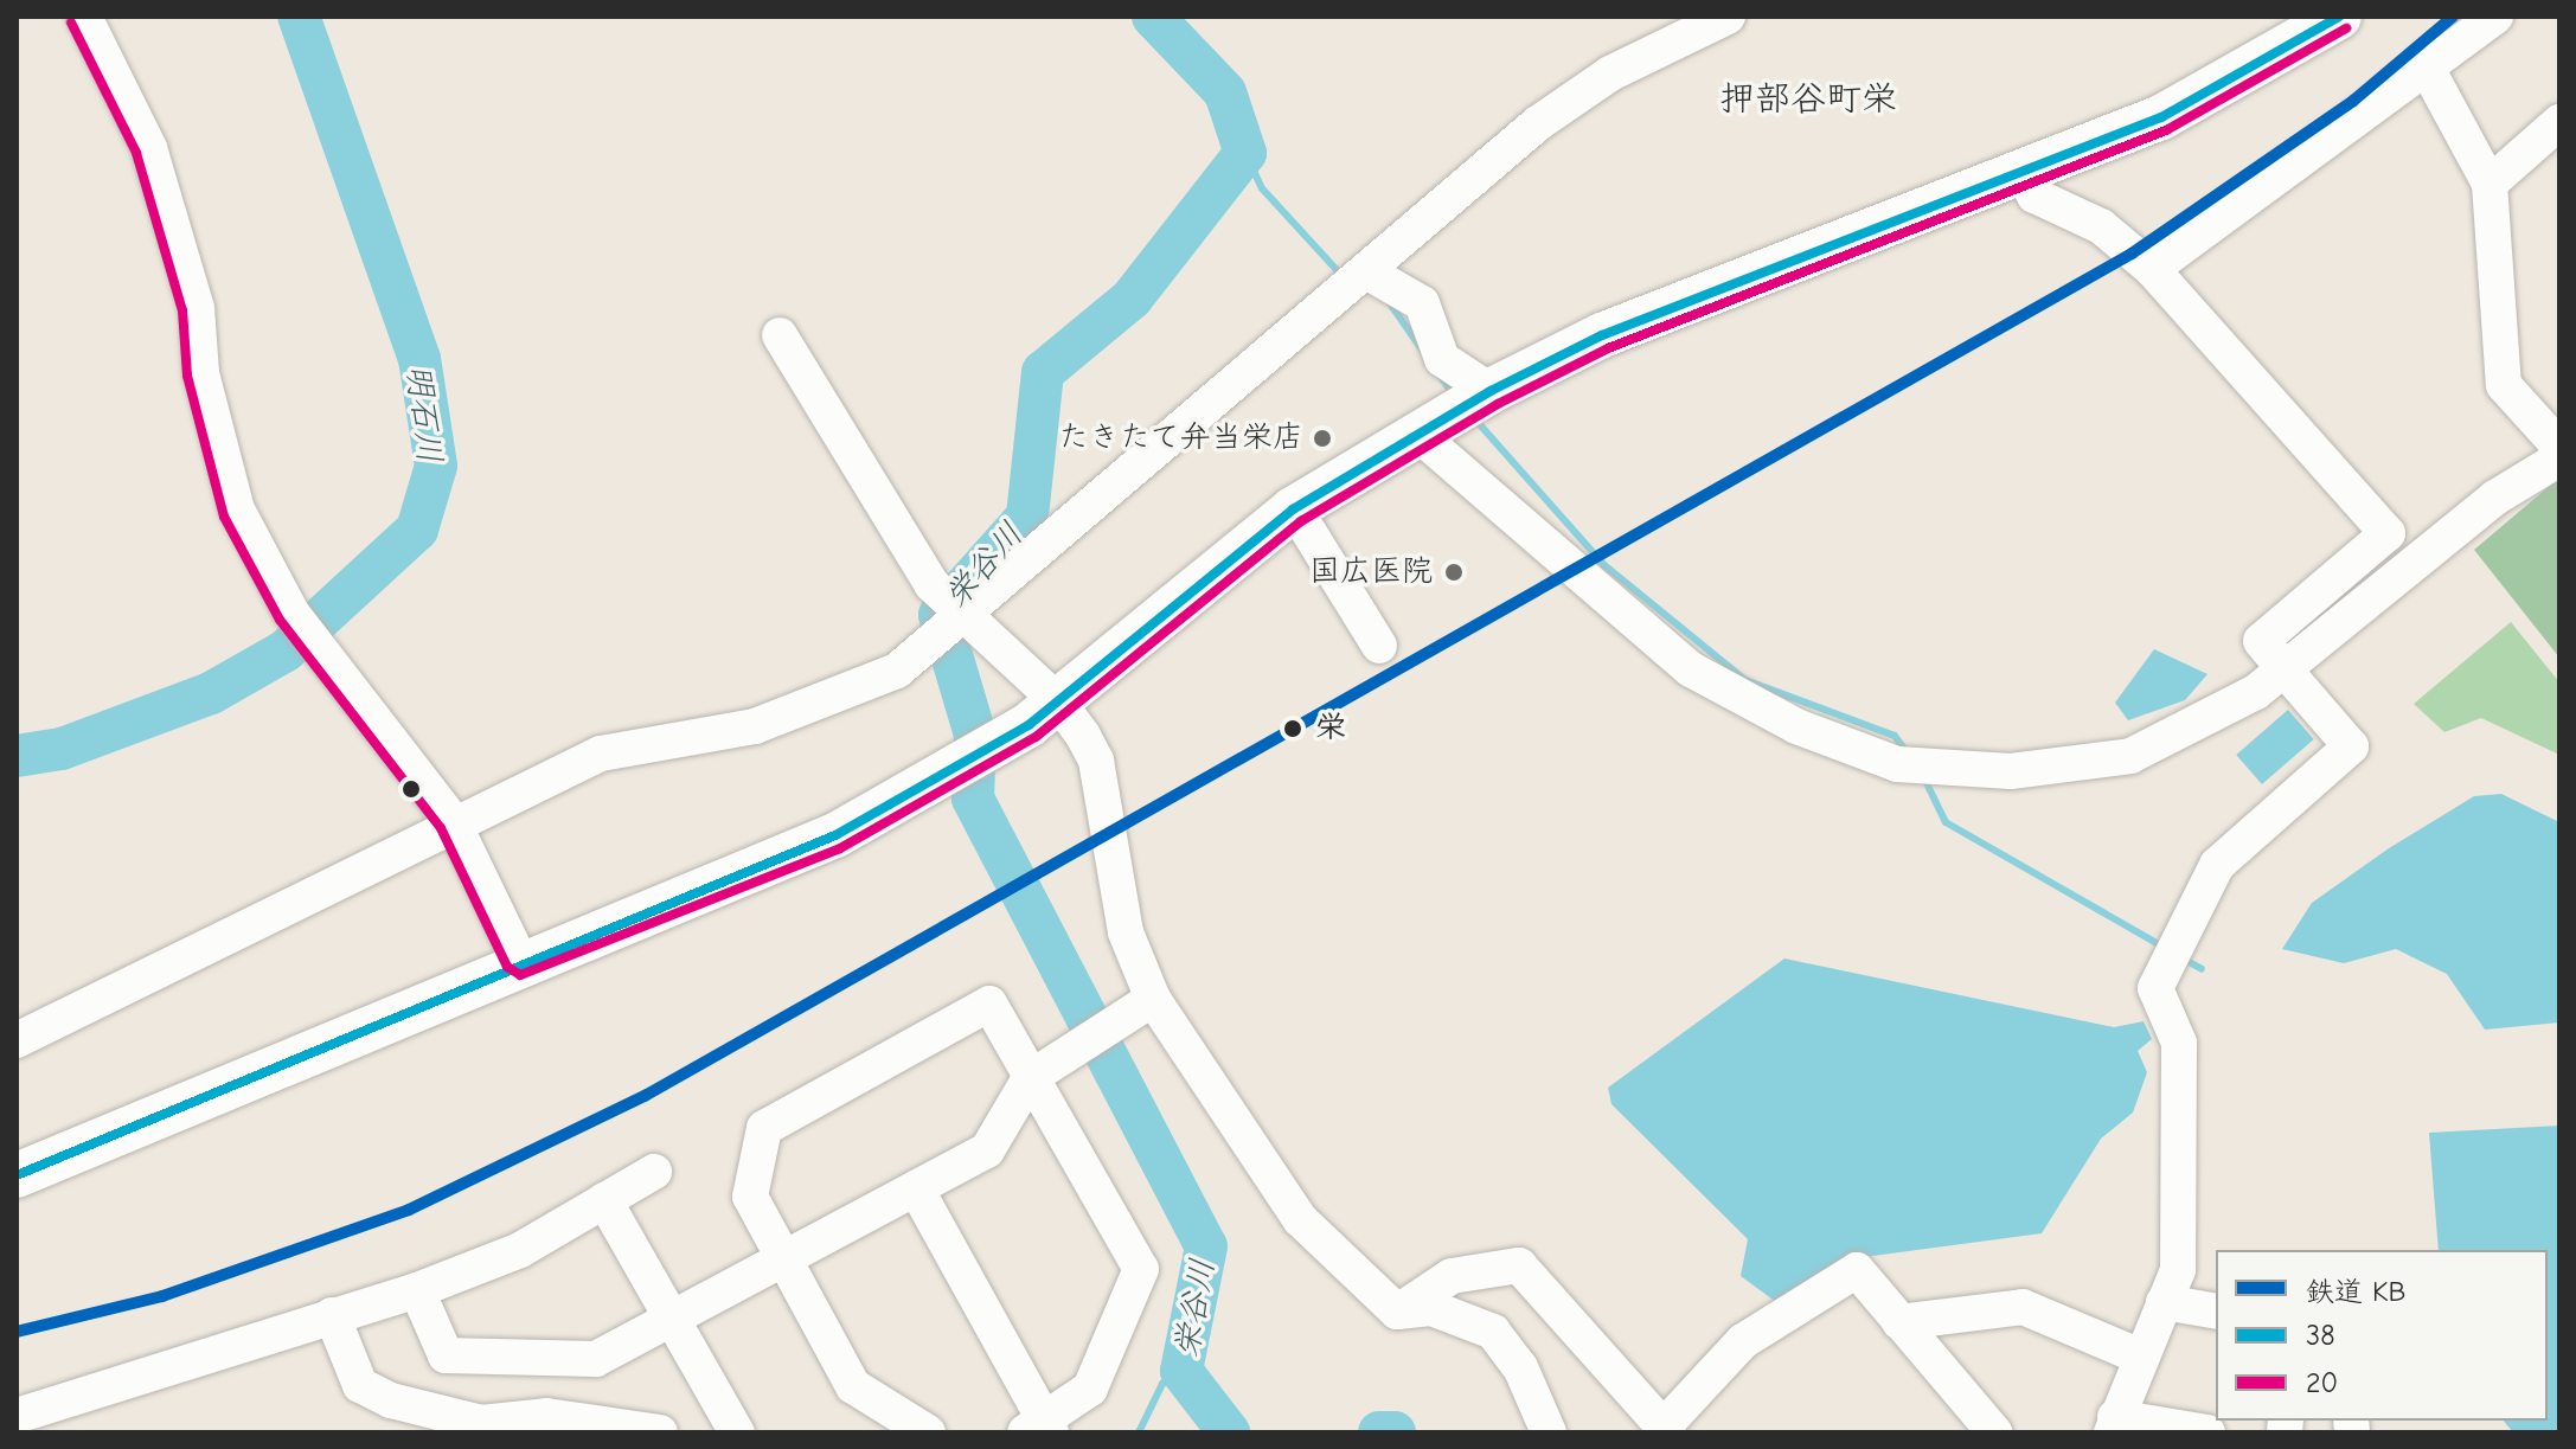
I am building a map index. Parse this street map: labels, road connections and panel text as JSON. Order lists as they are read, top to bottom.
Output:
{
  "districts": ["押部谷町栄"],
  "water": ["明石川", "栄谷川"],
  "places": ["たきたて弁当栄店", "国広医院", "栄"],
  "lines": ["rail line KB", "transit line 38", "transit line 20"],
  "legend": ["鉄道 KB", "38", "20"]
}
